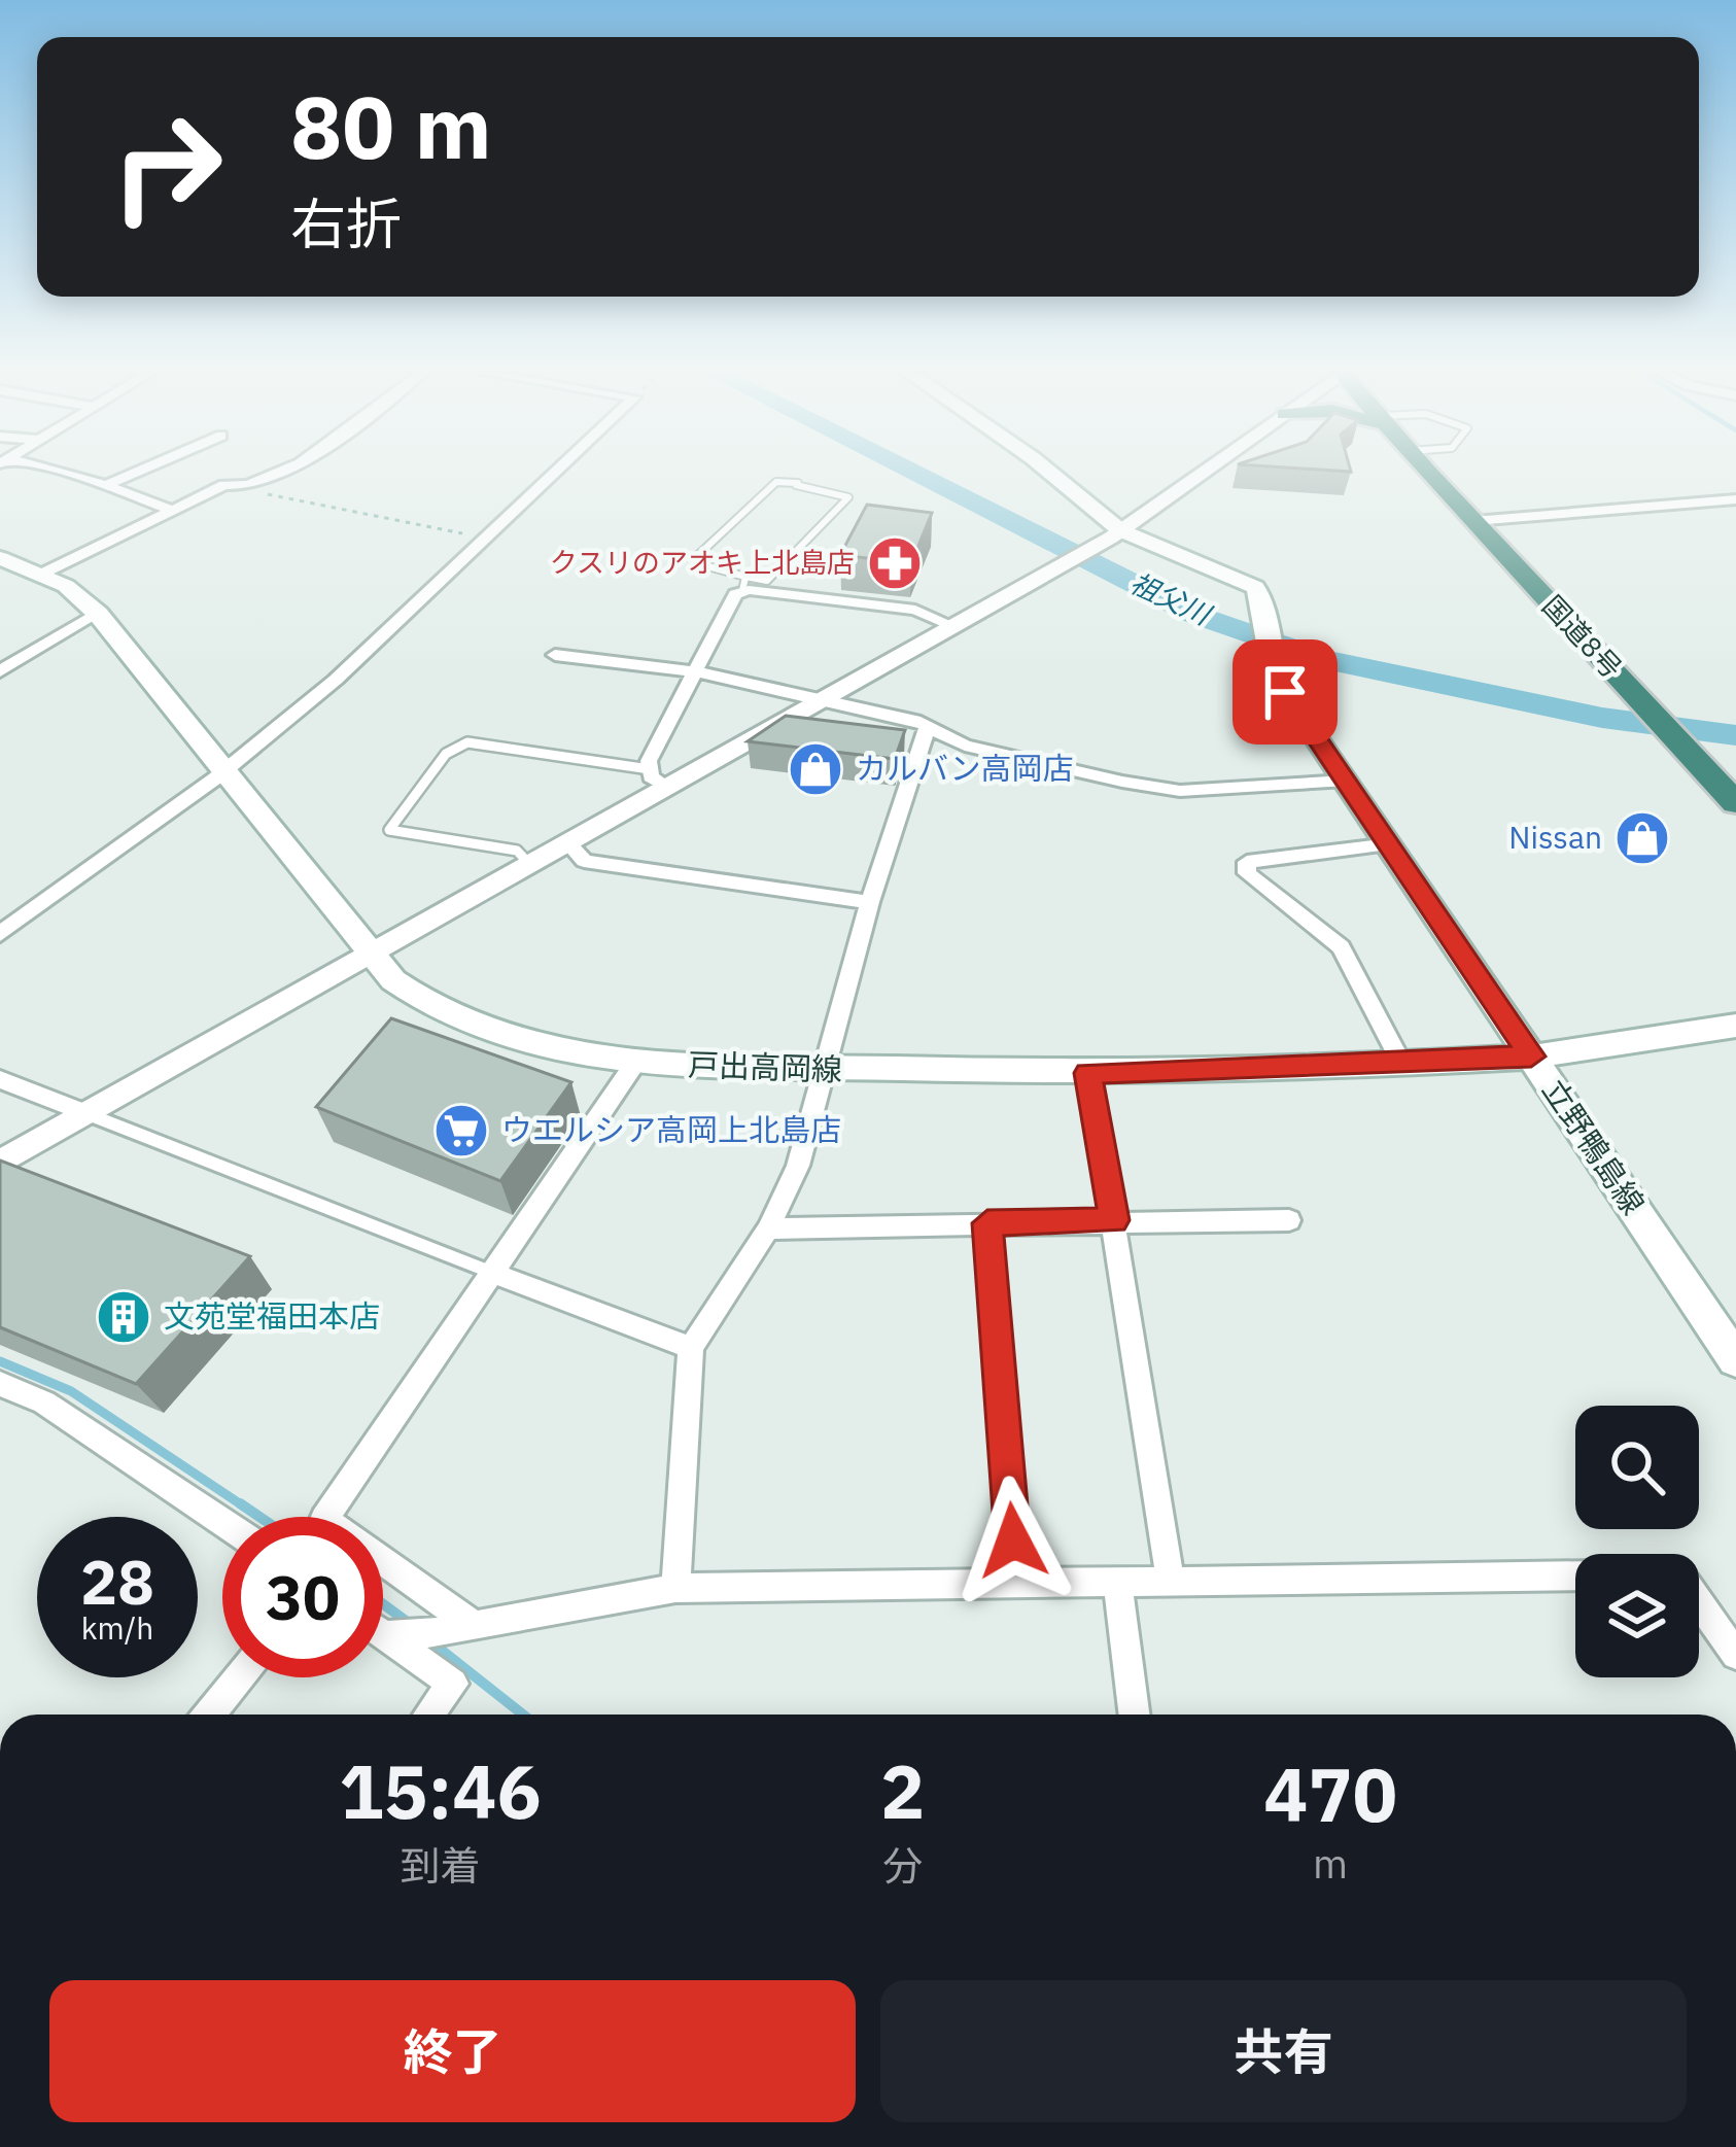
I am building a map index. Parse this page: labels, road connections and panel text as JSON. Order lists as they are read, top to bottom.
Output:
{
  "streets": {
    "highway": ["国道8号"],
    "main road": ["戸出高岡線", "立野鴨島線"]
  },
  "crossings": [
    ["戸出高岡線", "立野鴨島線"]
  ],
  "water": ["祖父川"],
  "places": {
    "pharmacy": ["クスリのアオキ上北島店"],
    "shop": ["カルバン高岡店", "Nissan"],
    "supermarket": ["ウエルシア高岡上北島店"],
    "building": ["文苑堂福田本店"]
  },
  "page": {
    "turn": ["80 m", "右折"],
    "speed": "28 km/h",
    "limit": "30",
    "eta": [
      "15:46",
      "到着",
      "2",
      "分",
      "470",
      "m"
    ],
    "buttons": ["終了", "共有"]
  }
}
